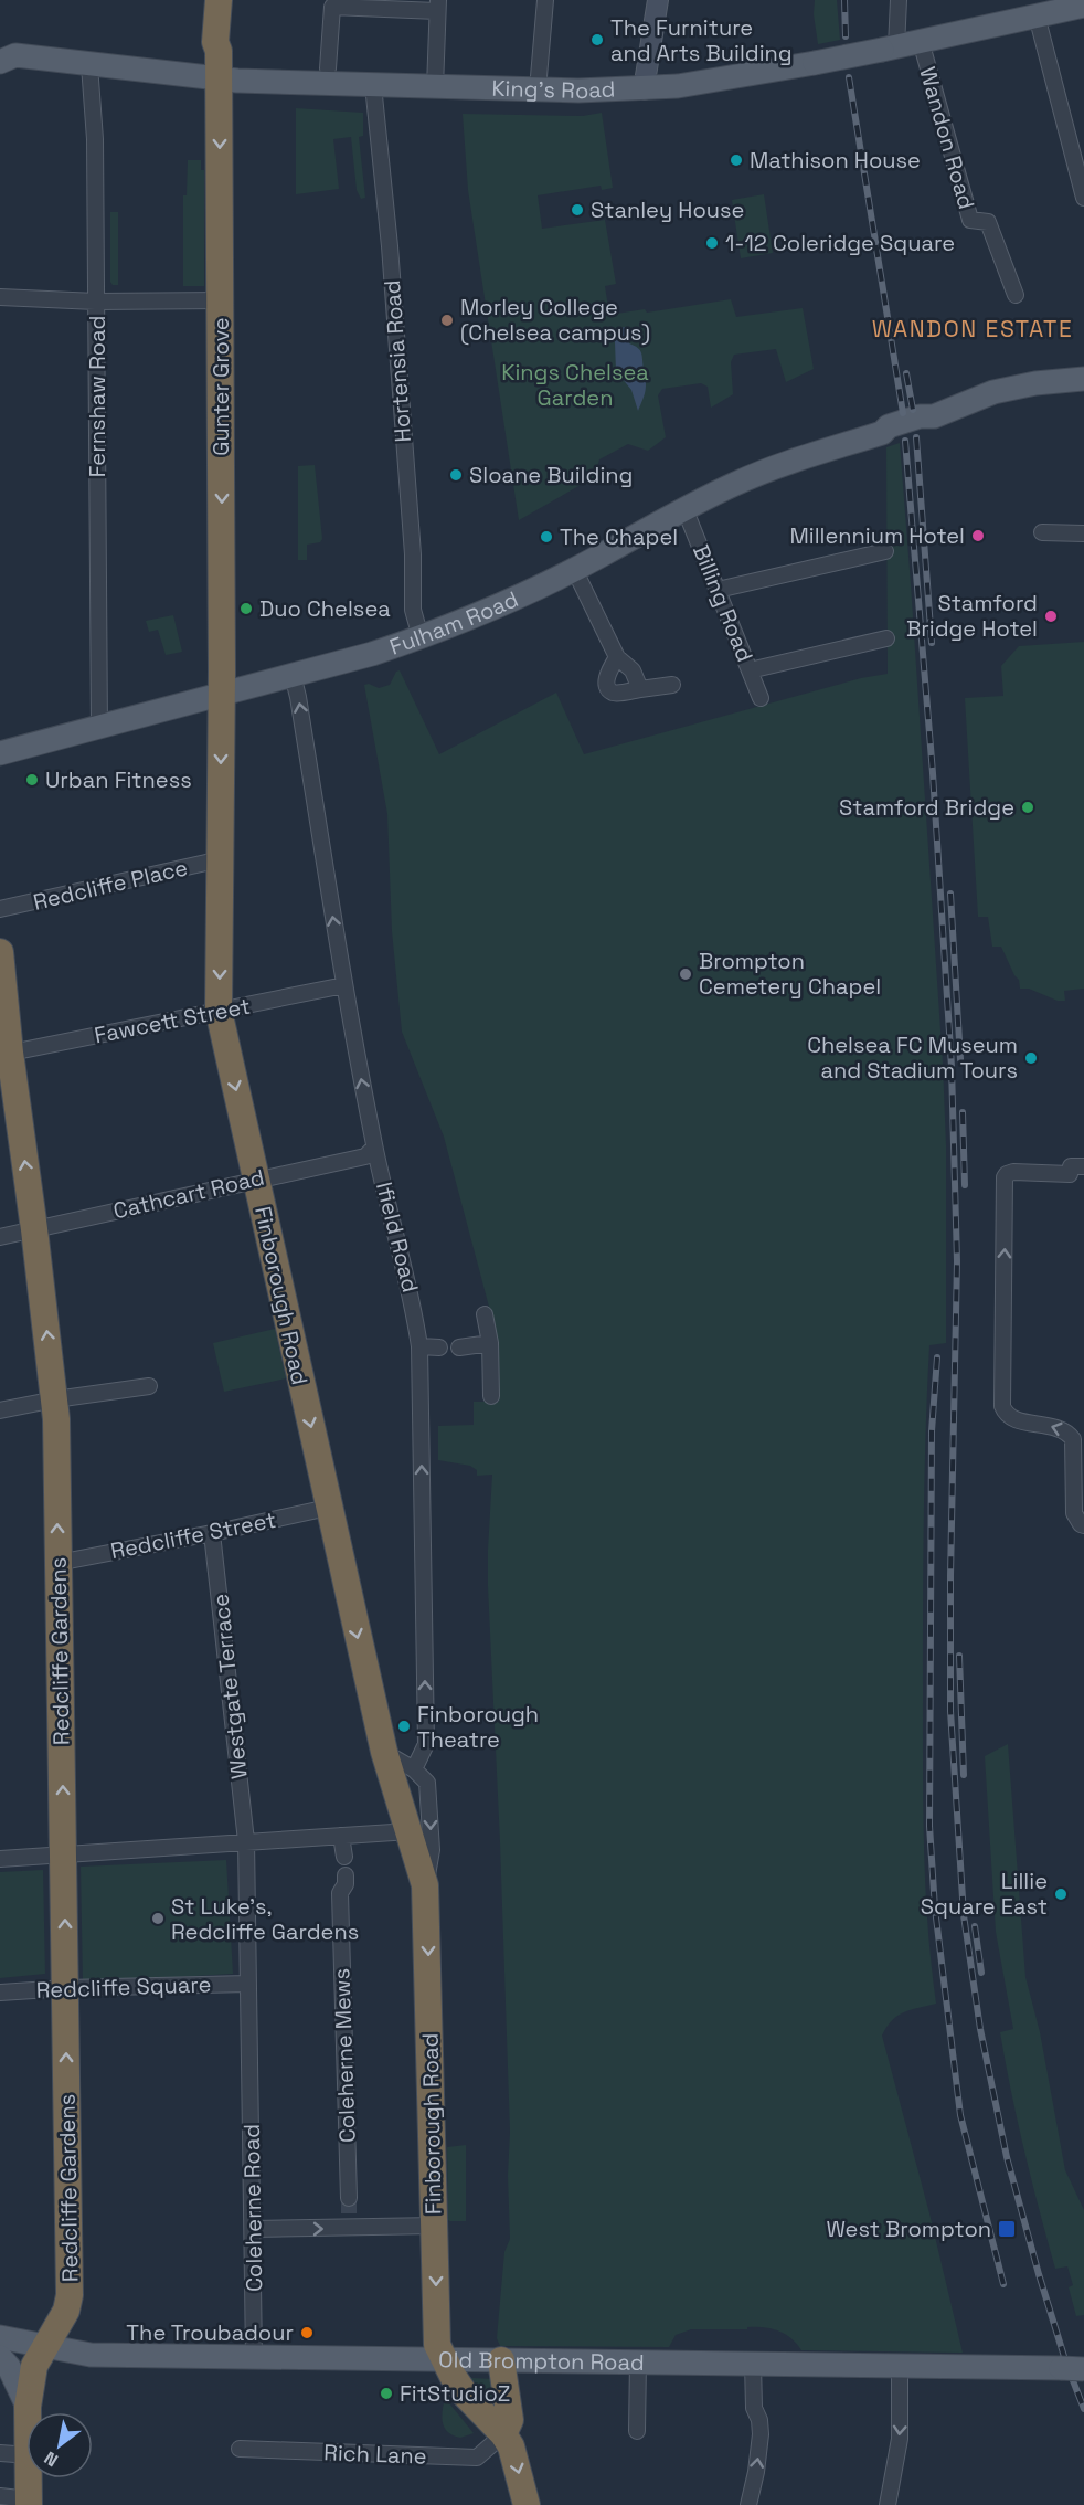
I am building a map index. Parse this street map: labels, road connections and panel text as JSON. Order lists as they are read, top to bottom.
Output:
{
  "streets": {
    "highway": ["Gunter Grove", "Finborough Road", "Redcliffe Gardens"],
    "main road": ["King's Road", "Fulham Road", "Old Brompton Road"],
    "street": [
      "Wandon Road",
      "Hortensia Road",
      "Fernshaw Road",
      "Billing Road",
      "Redcliffe Place",
      "Fawcett Street",
      "Cathcart Road",
      "Ifield Road",
      "Redcliffe Street",
      "Westgate Terrace",
      "Redcliffe Square",
      "Coleherne Mews",
      "Coleherne Road",
      "Rich Lane"
    ]
  },
  "crossings": [
    ["King's Road", "Wandon Road"],
    ["King's Road", "Hortensia Road"],
    ["King's Road", "Gunter Grove"],
    ["King's Road", "Fernshaw Road"],
    ["Hortensia Road", "Fulham Road"],
    ["Gunter Grove", "Fulham Road"],
    ["Gunter Grove", "Finborough Road"],
    ["Fernshaw Road", "Fulham Road"],
    ["Billing Road", "Fulham Road"],
    ["Fulham Road", "Ifield Road"],
    ["Fulham Road", "Finborough Road"],
    ["Redcliffe Place", "Finborough Road"],
    ["Fawcett Street", "Ifield Road"],
    ["Fawcett Street", "Finborough Road"],
    ["Fawcett Street", "Redcliffe Gardens"],
    ["Cathcart Road", "Ifield Road"],
    ["Cathcart Road", "Finborough Road"],
    ["Cathcart Road", "Redcliffe Gardens"],
    ["Ifield Road", "Finborough Road"],
    ["Finborough Road", "Redcliffe Street"],
    ["Finborough Road", "Old Brompton Road"],
    ["Finborough Road", "Rich Lane"],
    ["Redcliffe Street", "Redcliffe Gardens"],
    ["Redcliffe Street", "Westgate Terrace"],
    ["Redcliffe Gardens", "Redcliffe Square"],
    ["Redcliffe Gardens", "Old Brompton Road"],
    ["Redcliffe Square", "Coleherne Road"],
    ["Coleherne Road", "Old Brompton Road"]
  ],
  "one_way": [
    "Gunter Grove",
    "Ifield Road",
    "Finborough Road",
    "Redcliffe Gardens"
  ],
  "districts": ["WANDON ESTATE"],
  "parks": ["Kings Chelsea Garden"],
  "places": {
    "other": [
      "The Furniture and Arts Building",
      "Mathison House",
      "Stanley House",
      "1-12 Coleridge Square",
      "Morley College (Chelsea campus)",
      "Sloane Building",
      "Millennium Hotel",
      "The Chapel",
      "Duo Chelsea",
      "Stamford Bridge Hotel",
      "Urban Fitness",
      "Stamford Bridge",
      "Brompton Cemetery Chapel",
      "Chelsea FC Museum and Stadium Tours",
      "Finborough Theatre",
      "Lillie Square East",
      "St Luke's, Redcliffe Gardens",
      "The Troubadour",
      "FitStudioZ"
    ],
    "transit": ["West Brompton"]
  },
  "north": "bottom left"
}
